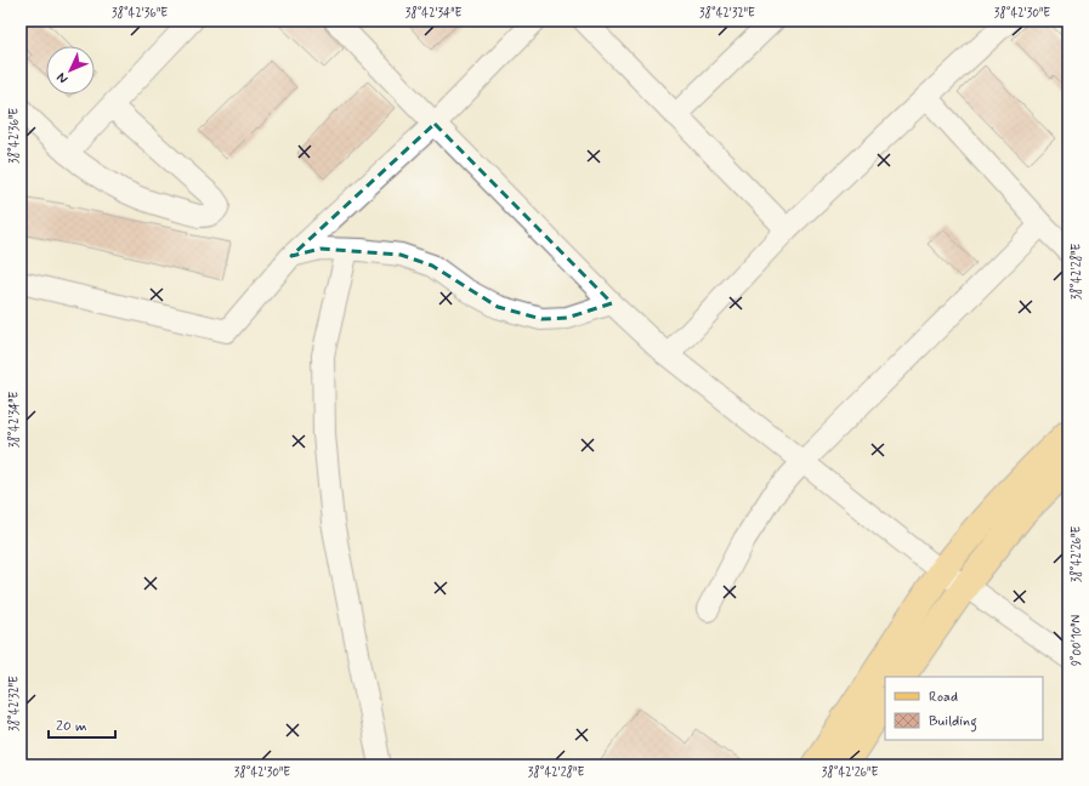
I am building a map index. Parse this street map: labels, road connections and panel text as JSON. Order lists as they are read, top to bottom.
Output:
{
  "legend": ["Road", "Building"],
  "scale_bar": "20 m",
  "north": "bottom left",
  "coordinates": [
    "38°42'36\"E",
    "38°42'34\"E",
    "38°42'32\"E",
    "38°42'30\"E",
    "38°42'28\"E",
    "38°42'26\"E",
    "9°00'10\"N"
  ]
}
